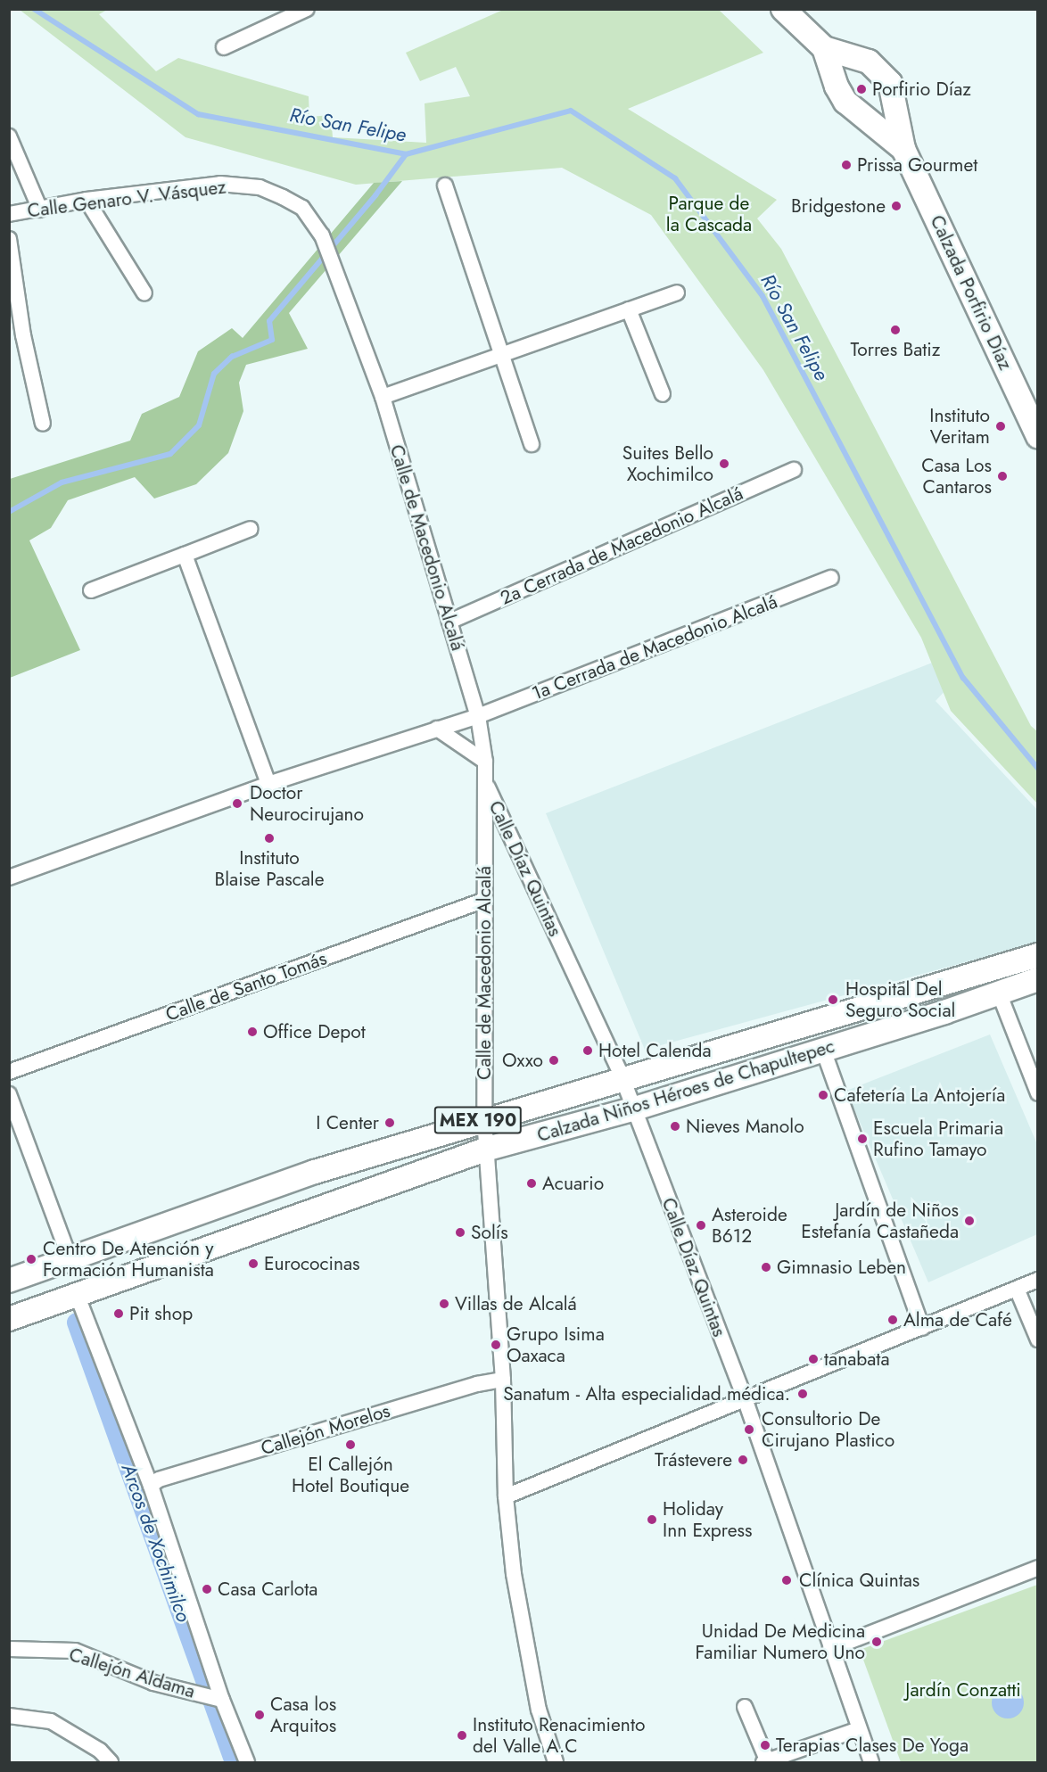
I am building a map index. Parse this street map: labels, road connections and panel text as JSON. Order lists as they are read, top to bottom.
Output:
{
  "streets": {
    "main road": ["Calzada Porfirio Díaz", "Calzada Niños Héroes de Chapultepec", "MEX 190"],
    "street": [
      "Calle Genaro V. Vásquez",
      "2a Cerrada de Macedonio Alcalá",
      "Calle de Macedonio Alcalá",
      "1a Cerrada de Macedonio Alcalá",
      "Calle Díaz Quintas",
      "Calle de Santo Tomás",
      "Callejón Morelos",
      "Callejón Aldama"
    ]
  },
  "crossings": [
    ["Calle Genaro V. Vásquez", "Calle de Macedonio Alcalá"],
    ["2a Cerrada de Macedonio Alcalá", "Calle de Macedonio Alcalá"],
    ["Calle de Macedonio Alcalá", "1a Cerrada de Macedonio Alcalá"],
    ["Calle de Macedonio Alcalá", "Calle Díaz Quintas"],
    ["Calle de Macedonio Alcalá", "Calle de Santo Tomás"],
    ["Calle de Macedonio Alcalá", "Calzada Niños Héroes de Chapultepec"],
    ["Calle de Macedonio Alcalá", "Callejón Morelos"],
    ["Calle Díaz Quintas", "Calzada Niños Héroes de Chapultepec"]
  ],
  "water": ["Río San Felipe", "Arcos de Xochimilco"],
  "parks": ["Parque de la Cascada", "Jardín Conzatti"],
  "places": [
    "Porfirio Díaz",
    "Prissa Gourmet",
    "Bridgestone",
    "Torres Batiz",
    "Instituto Veritam",
    "Suites Bello Xochimilco",
    "Casa Los Cantaros",
    "Doctor Neurocirujano",
    "Instituto Blaise Pascale",
    "Hospital Del Seguro Social",
    "Office Depot",
    "Hotel Calenda",
    "Oxxo",
    "Cafetería La Antojería",
    "I Center",
    "Nieves Manolo",
    "Escuela Primaria Rufino Tamayo",
    "Acuario",
    "Jardín de Niños Estefanía Castañeda",
    "Asteroide B612",
    "Solís",
    "Centro De Atención y Formación Humanista",
    "Eurococinas",
    "Gimnasio Leben",
    "Villas de Alcalá",
    "Pit shop",
    "Alma de Café",
    "Grupo Isima Oaxaca",
    "tanabata",
    "Sanatum - Alta especialidad médica.",
    "Consultorio De Cirujano Plastico",
    "El Callejón Hotel Boutique",
    "Trástevere",
    "Holiday Inn Express",
    "Clínica Quintas",
    "Casa Carlota",
    "Unidad De Medicina Familiar Numero Uno",
    "Casa los Arquitos",
    "Instituto Renacimiento del Valle A.C",
    "Terapias Clases De Yoga"
  ]
}
